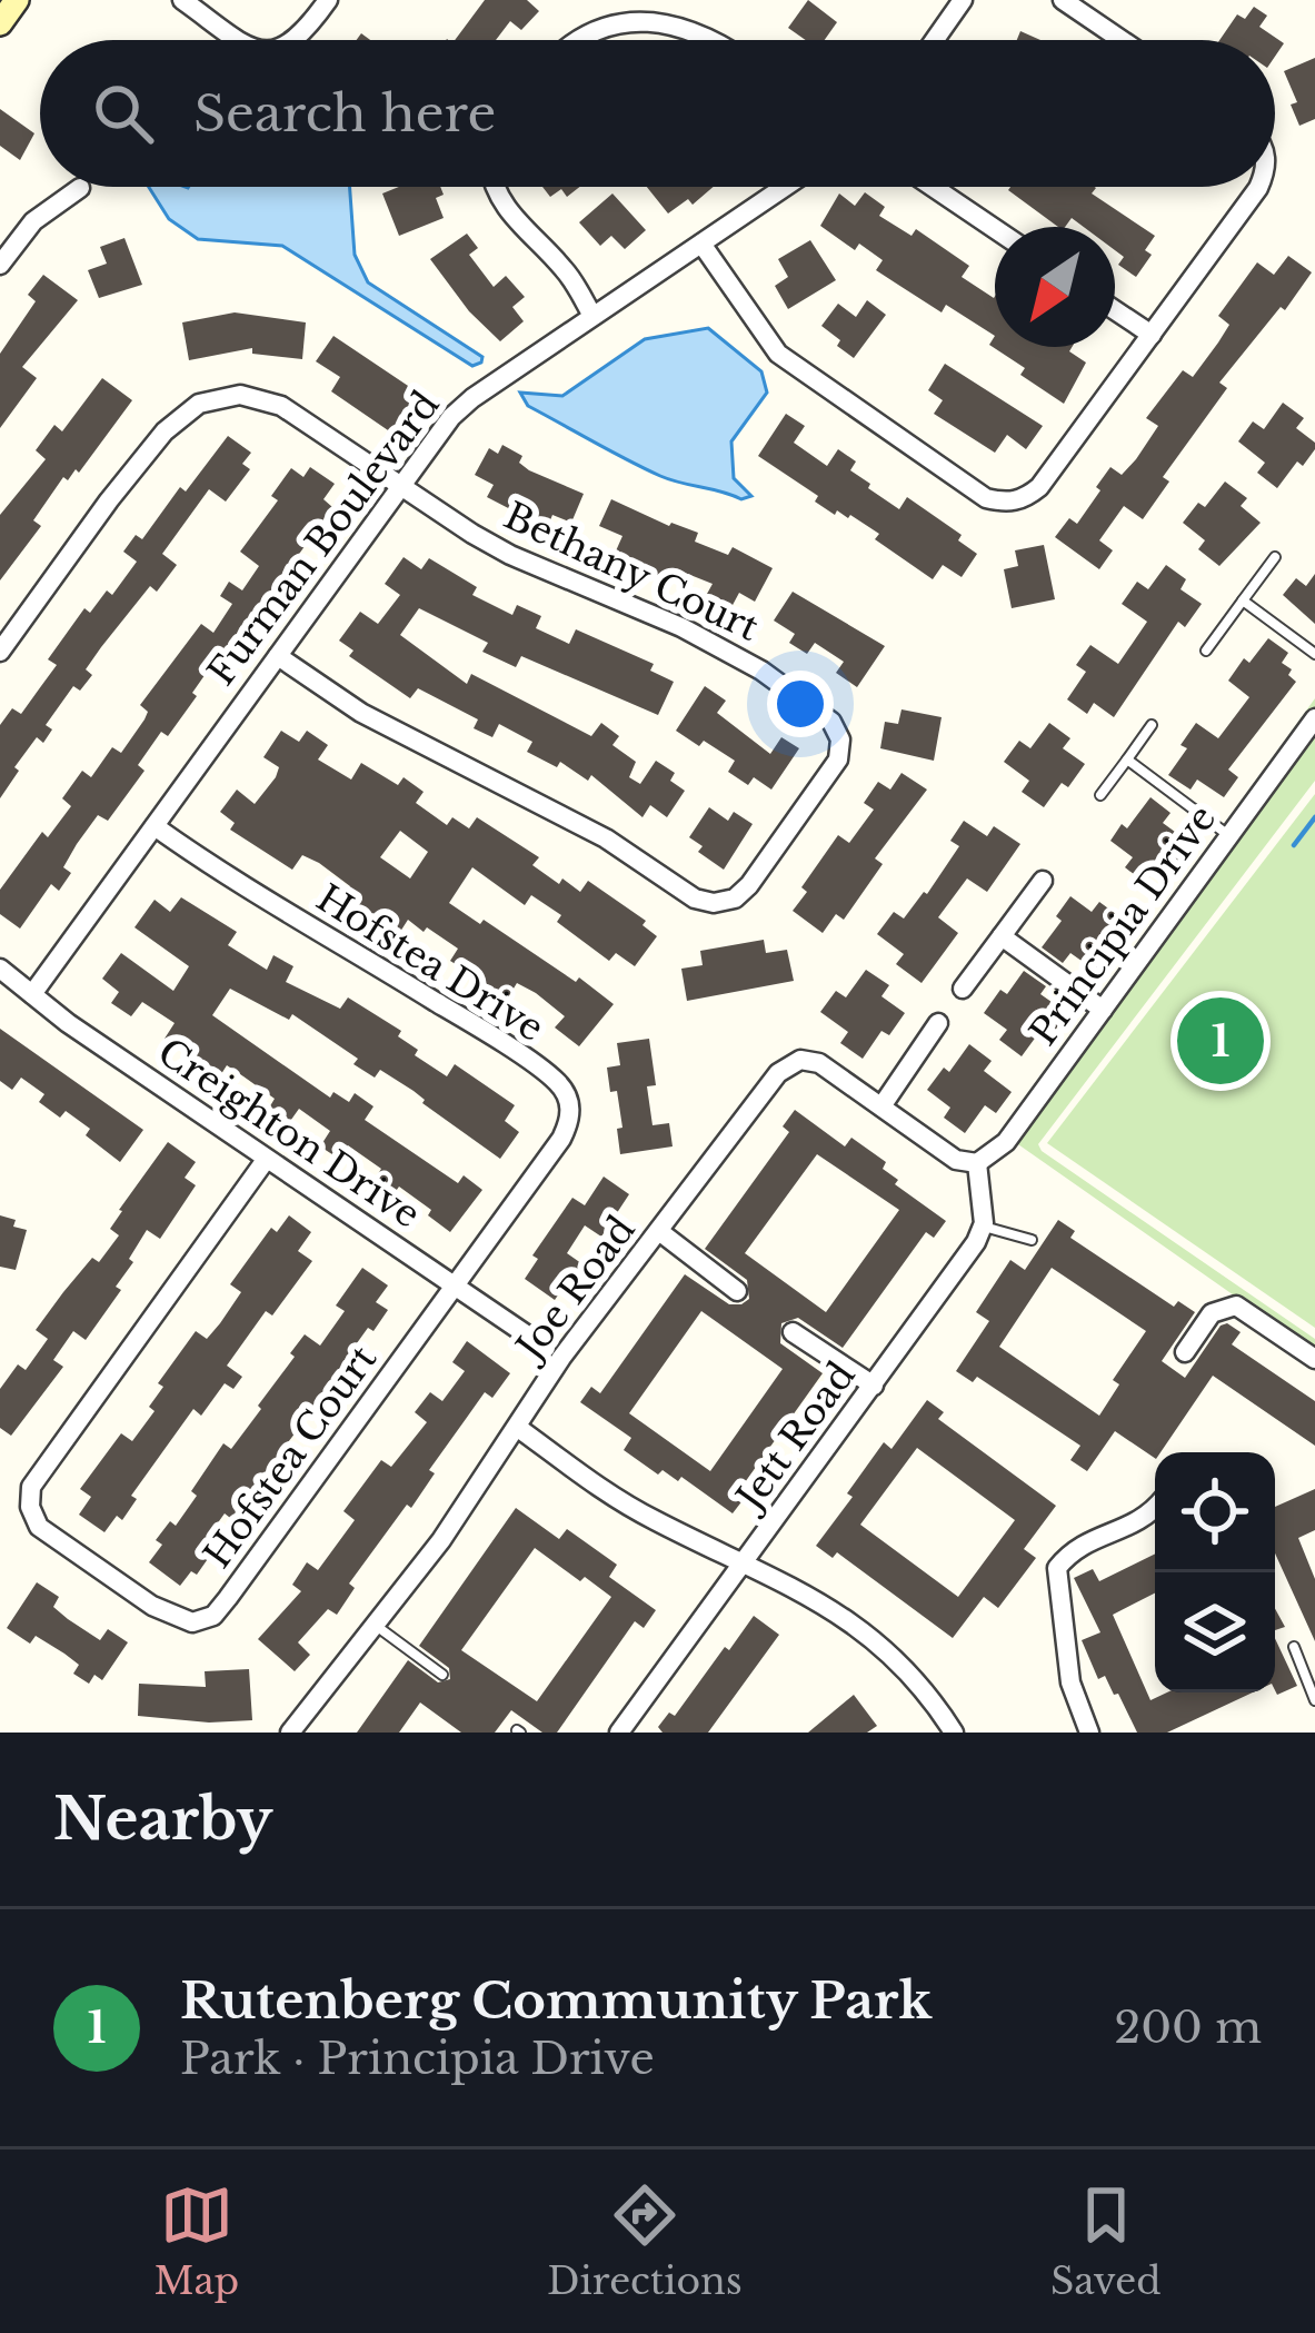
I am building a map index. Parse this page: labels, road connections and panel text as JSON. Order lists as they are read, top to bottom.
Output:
{
  "streets": {
    "street": [
      "Furman Boulevard",
      "Bethany Court",
      "Principia Drive",
      "Hofstea Drive",
      "Creighton Drive",
      "Joe Road",
      "Jett Road",
      "Hofstea Court"
    ]
  },
  "crossings": [
    ["Furman Boulevard", "Bethany Court"],
    ["Furman Boulevard", "Hofstea Drive"],
    ["Furman Boulevard", "Creighton Drive"],
    ["Principia Drive", "Joe Road"],
    ["Hofstea Drive", "Hofstea Court"],
    ["Creighton Drive", "Hofstea Court"]
  ],
  "north": "bottom left",
  "page": {
    "search": "Search here",
    "pins": "1",
    "heading": "Nearby",
    "list": [
      {
        "mark": "1",
        "name": "Rutenberg Community Park",
        "note": "Park · Principia Drive",
        "value": "200 m"
      }
    ],
    "nav": ["Map", "Directions", "Saved"]
  }
}
